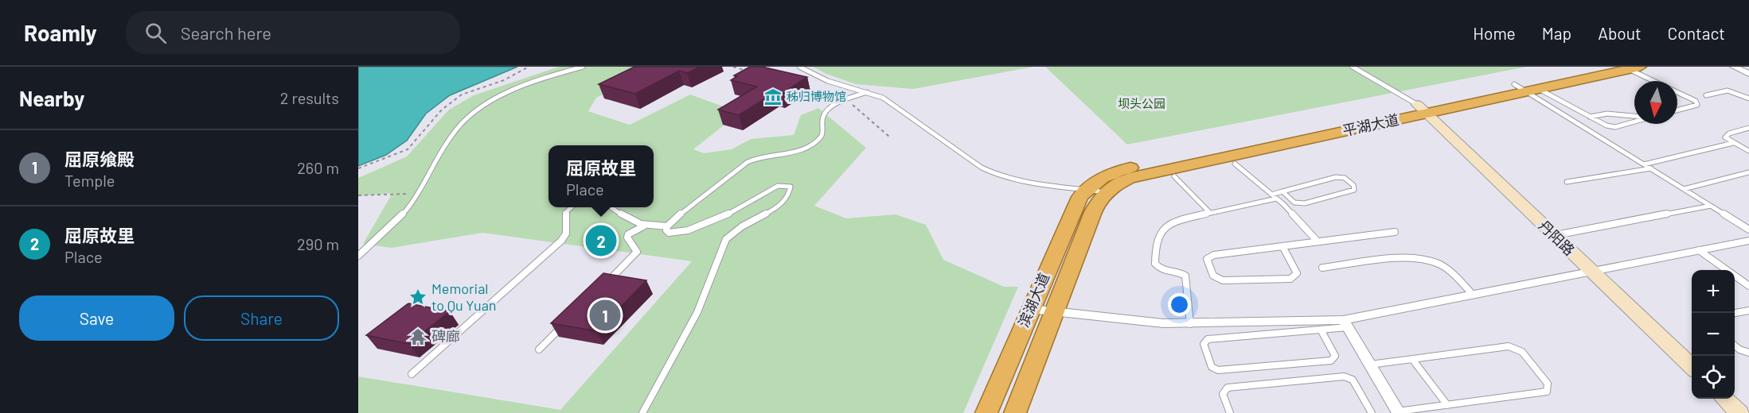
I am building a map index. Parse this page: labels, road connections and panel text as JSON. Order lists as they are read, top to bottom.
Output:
{
  "streets": {
    "highway": ["平湖大道", "滨湖大道"],
    "main road": ["丹阳路"]
  },
  "crossings": [
    ["平湖大道", "丹阳路"],
    ["平湖大道", "滨湖大道"]
  ],
  "parks": ["坝头公园"],
  "places": {
    "museum": ["秭归博物馆"],
    "place": ["Memorial to Qu Yuan"],
    "temple": ["碑廊"]
  },
  "north": "bottom",
  "page": {
    "header": "Roamly",
    "search": "Search here",
    "nav": [
      "Home",
      "Map",
      "About",
      "Contact"
    ],
    "heading": ["Nearby", "2 results"],
    "list": [
      {
        "mark": "1",
        "name": "屈原飨殿",
        "note": "Temple",
        "value": "260 m"
      },
      {
        "mark": "2",
        "name": "屈原故里",
        "note": "Place",
        "value": "290 m"
      }
    ],
    "popup": ["屈原故里", "Place"],
    "pins": ["2", "1"],
    "map_buttons": ["+", "−"],
    "buttons": ["Save", "Share"]
  }
}
